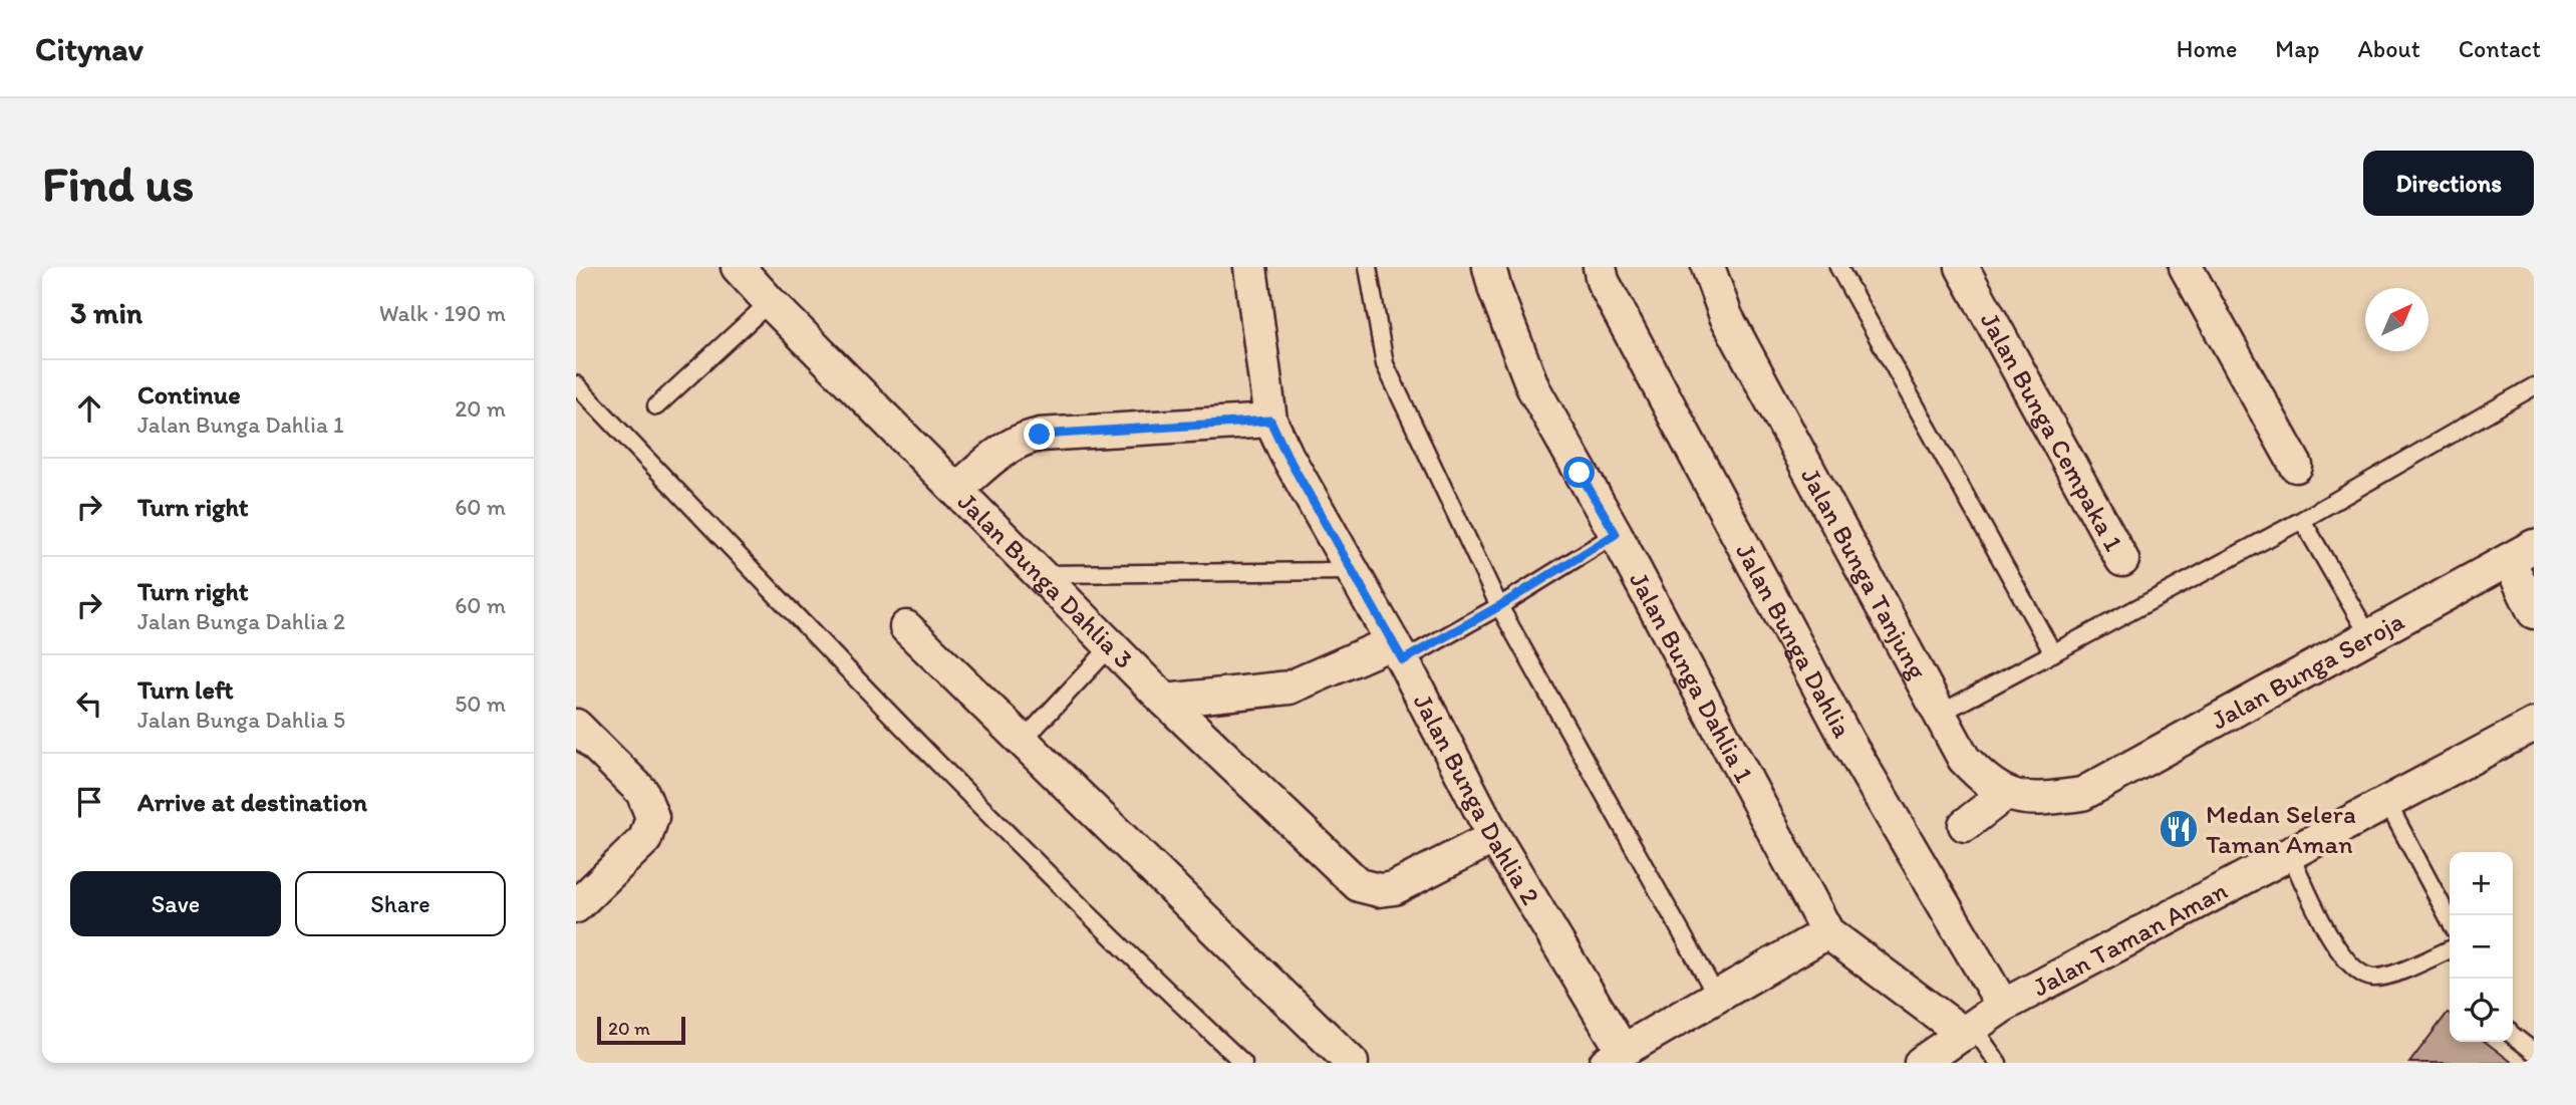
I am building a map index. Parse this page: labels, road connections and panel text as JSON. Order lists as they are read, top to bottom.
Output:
{
  "streets": {
    "street": [
      "Jalan Bunga Cempaka 1",
      "Jalan Bunga Tanjung",
      "Jalan Bunga Dahlia 3",
      "Jalan Bunga Dahlia",
      "Jalan Bunga Seroja",
      "Jalan Bunga Dahlia 1",
      "Jalan Bunga Dahlia 2",
      "Jalan Taman Aman"
    ]
  },
  "crossings": [
    ["Jalan Bunga Tanjung", "Jalan Bunga Seroja"],
    ["Jalan Bunga Dahlia 3", "Jalan Bunga Dahlia 2"],
    ["Jalan Bunga Dahlia", "Jalan Taman Aman"],
    ["Jalan Bunga Dahlia 1", "Jalan Taman Aman"]
  ],
  "places": {
    "restaurant": ["Medan Selera Taman Aman"]
  },
  "scale_bar": "20 m",
  "north": "top right",
  "page": {
    "header": "Citynav",
    "nav": [
      "Home",
      "Map",
      "About",
      "Contact"
    ],
    "buttons": [
      "Directions",
      ["Save", "Share"]
    ],
    "title": "Find us",
    "heading": ["3 min", "Walk · 190 m"],
    "list": [
      ["Continue", "Jalan Bunga Dahlia 1", "20 m"],
      ["Turn right", "60 m"],
      ["Turn right", "Jalan Bunga Dahlia 2", "60 m"],
      ["Turn left", "Jalan Bunga Dahlia 5", "50 m"],
      "Arrive at destination"
    ],
    "map_buttons": ["+", "−"],
    "scale": "20 m"
  }
}
